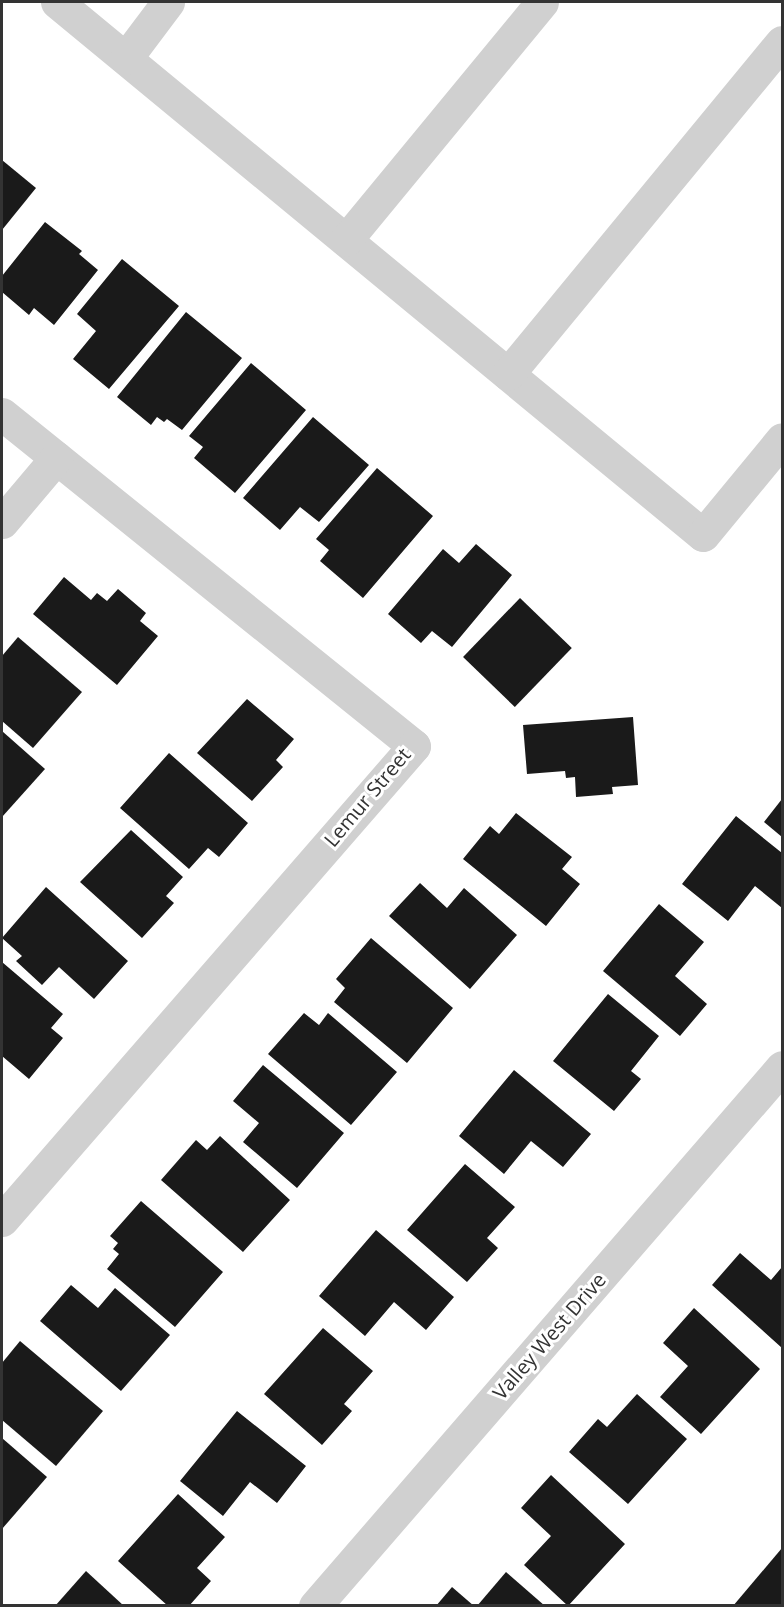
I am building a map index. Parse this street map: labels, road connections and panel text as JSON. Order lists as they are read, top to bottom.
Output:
{
  "streets": {
    "street": ["Lemur Street", "Valley West Drive"]
  }
}
